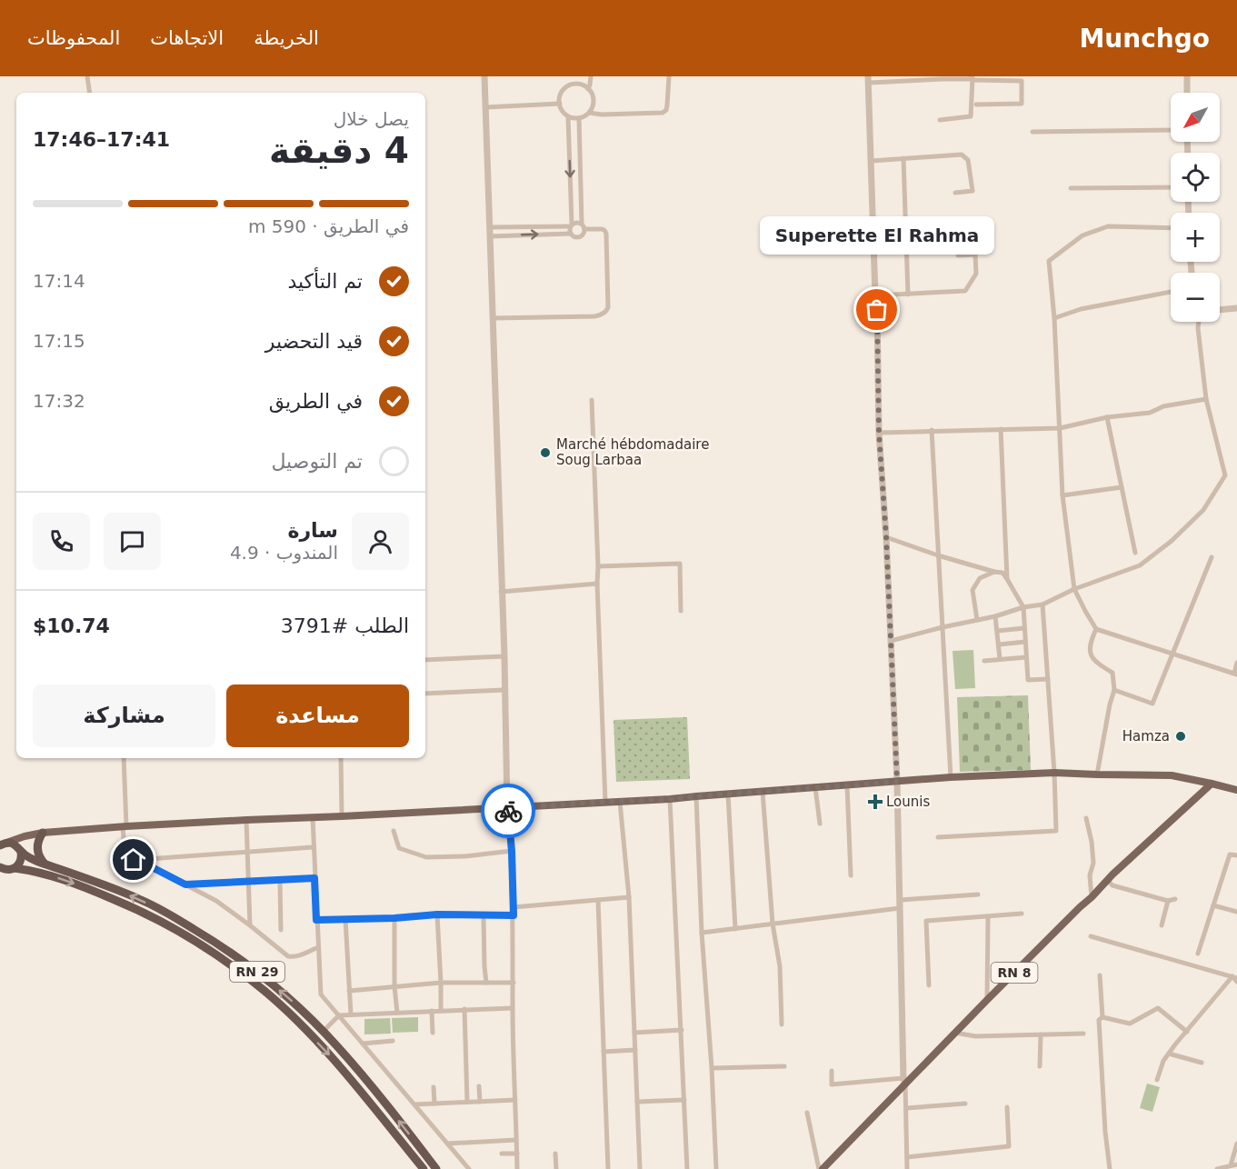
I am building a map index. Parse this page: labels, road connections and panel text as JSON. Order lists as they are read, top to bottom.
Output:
{
  "streets": {
    "highway": ["RN 29"],
    "main road": ["RN 8"]
  },
  "places": {
    "other": ["Superette El Rahma", "Marché hébdomadaire Soug Larbaa", "Hamza"],
    "health": ["Lounis"]
  },
  "north": "bottom left",
  "page": {
    "header": "Munchgo",
    "nav": ["الخريطة", "الاتجاهات", "المحفوظات"],
    "map_buttons": ["+", "−"],
    "heading": ["4 دقيقة", "يصل خلال", "17:41–17:46"],
    "panel": [
      "سارة",
      "المندوب · 4.9",
      "الطلب #3791",
      "$10.74"
    ],
    "bar": "في الطريق · 590 m",
    "bubble": "Superette El Rahma",
    "list": [
      ["تم التأكيد", "17:14"],
      ["قيد التحضير", "17:15"],
      ["في الطريق", "17:32"],
      "تم التوصيل"
    ],
    "buttons": ["مساعدة", "مشاركة"]
  }
}
